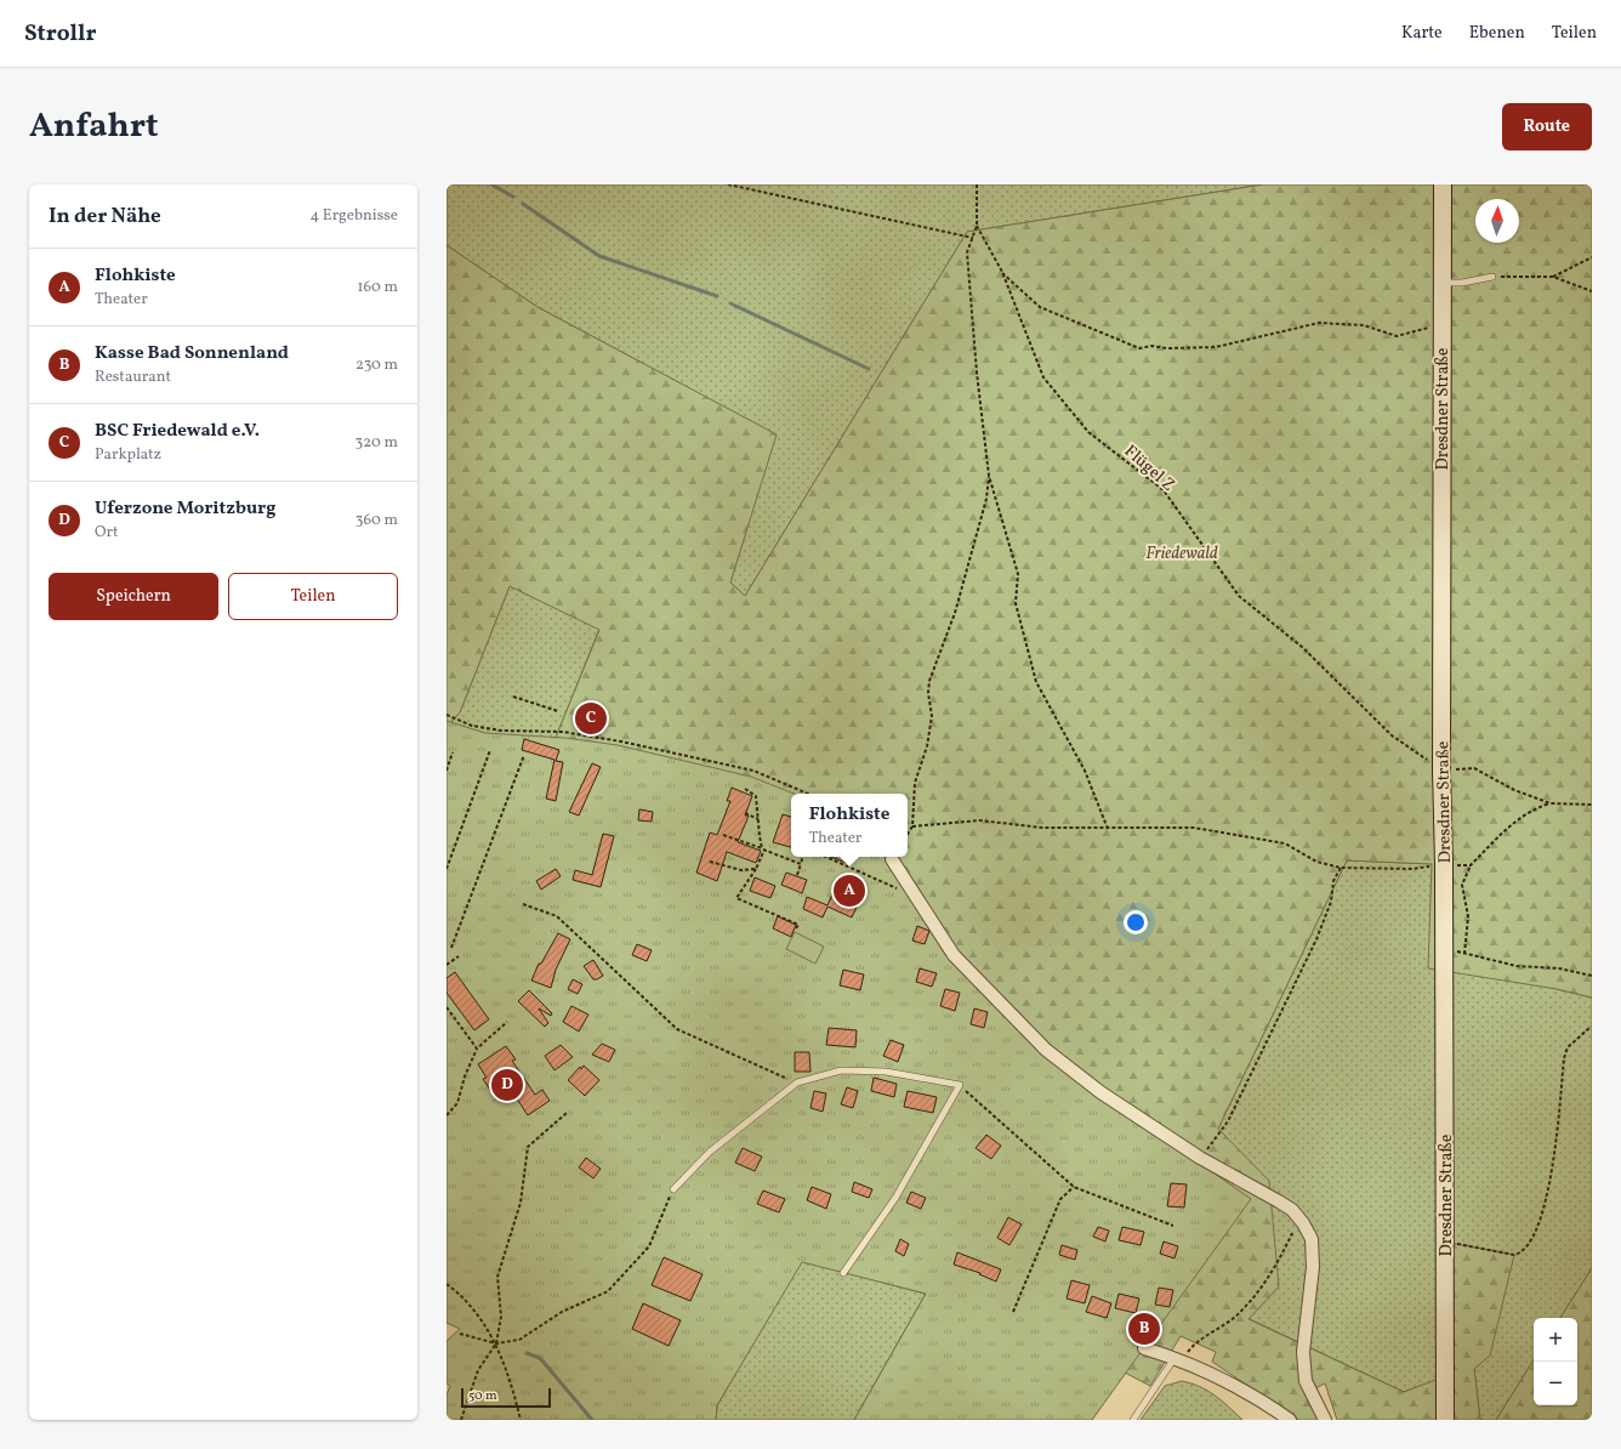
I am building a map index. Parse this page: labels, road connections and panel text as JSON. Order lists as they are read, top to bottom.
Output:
{
  "streets": {
    "main road": ["Dresdner Straße"],
    "path": ["Flügel Z"]
  },
  "crossings": [
    ["Dresdner Straße", "Flügel Z"]
  ],
  "parks": ["Friedewald"],
  "scale_bar": "50 m",
  "north": "top",
  "page": {
    "header": "Strollr",
    "nav": ["Karte", "Ebenen", "Teilen"],
    "title": "Anfahrt",
    "buttons": [
      "Route",
      ["Speichern", "Teilen"]
    ],
    "heading": ["In der Nähe", "4 Ergebnisse"],
    "list": [
      {
        "mark": "A",
        "name": "Flohkiste",
        "note": "Theater",
        "value": "160 m"
      },
      {
        "mark": "B",
        "name": "Kasse Bad Sonnenland",
        "note": "Restaurant",
        "value": "230 m"
      },
      {
        "mark": "C",
        "name": "BSC Friedewald e.V.",
        "note": "Parkplatz",
        "value": "320 m"
      },
      {
        "mark": "D",
        "name": "Uferzone Moritzburg",
        "note": "Ort",
        "value": "360 m"
      }
    ],
    "pins": [
      "C",
      "A",
      "D",
      "B"
    ],
    "popup": ["Flohkiste", "Theater"],
    "map_buttons": ["+", "−"],
    "scale": "50 m"
  }
}
